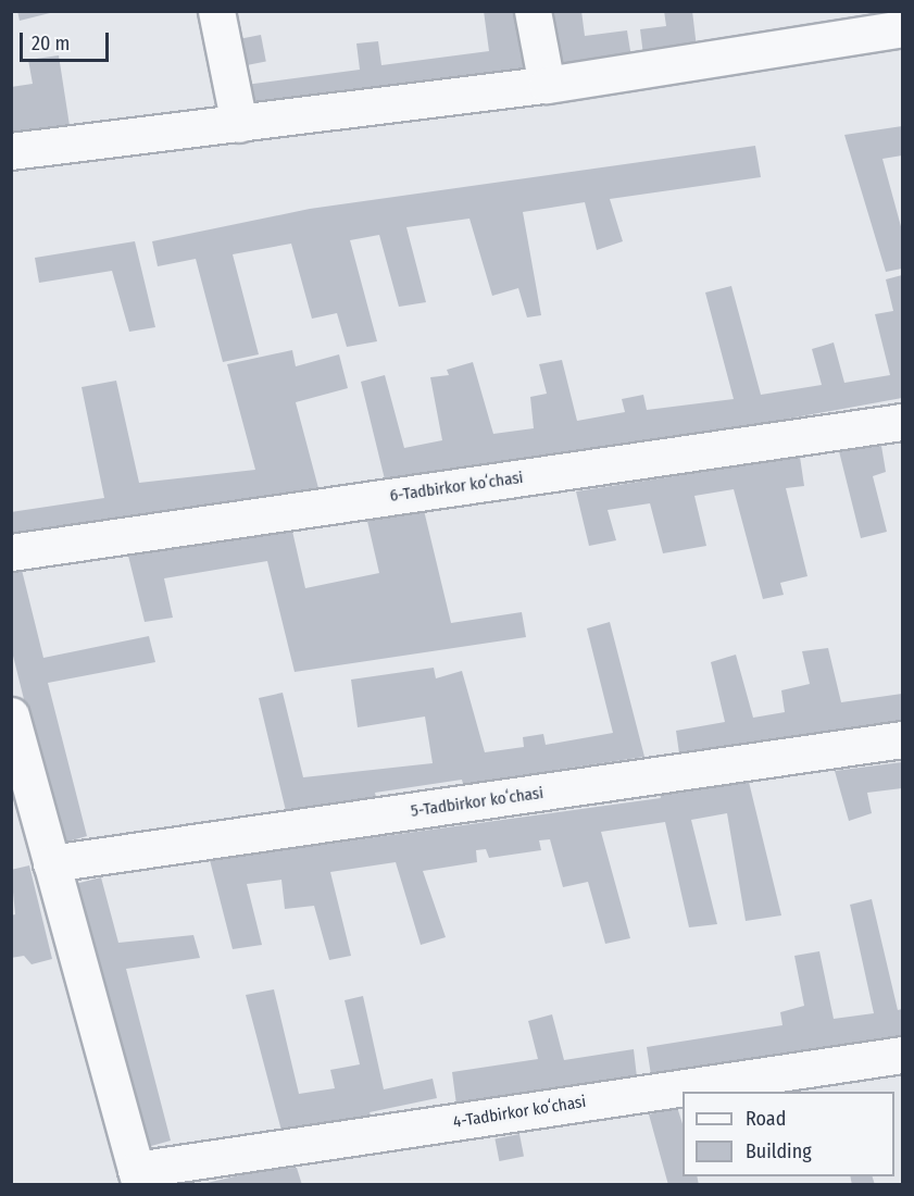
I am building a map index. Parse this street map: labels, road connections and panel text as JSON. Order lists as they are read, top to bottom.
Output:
{
  "streets": {
    "street": ["6-Tadbirkor koʻchasi", "5-Tadbirkor koʻchasi", "4-Tadbirkor koʻchasi"]
  },
  "legend": ["Road", "Building"],
  "scale_bar": "20 m"
}
